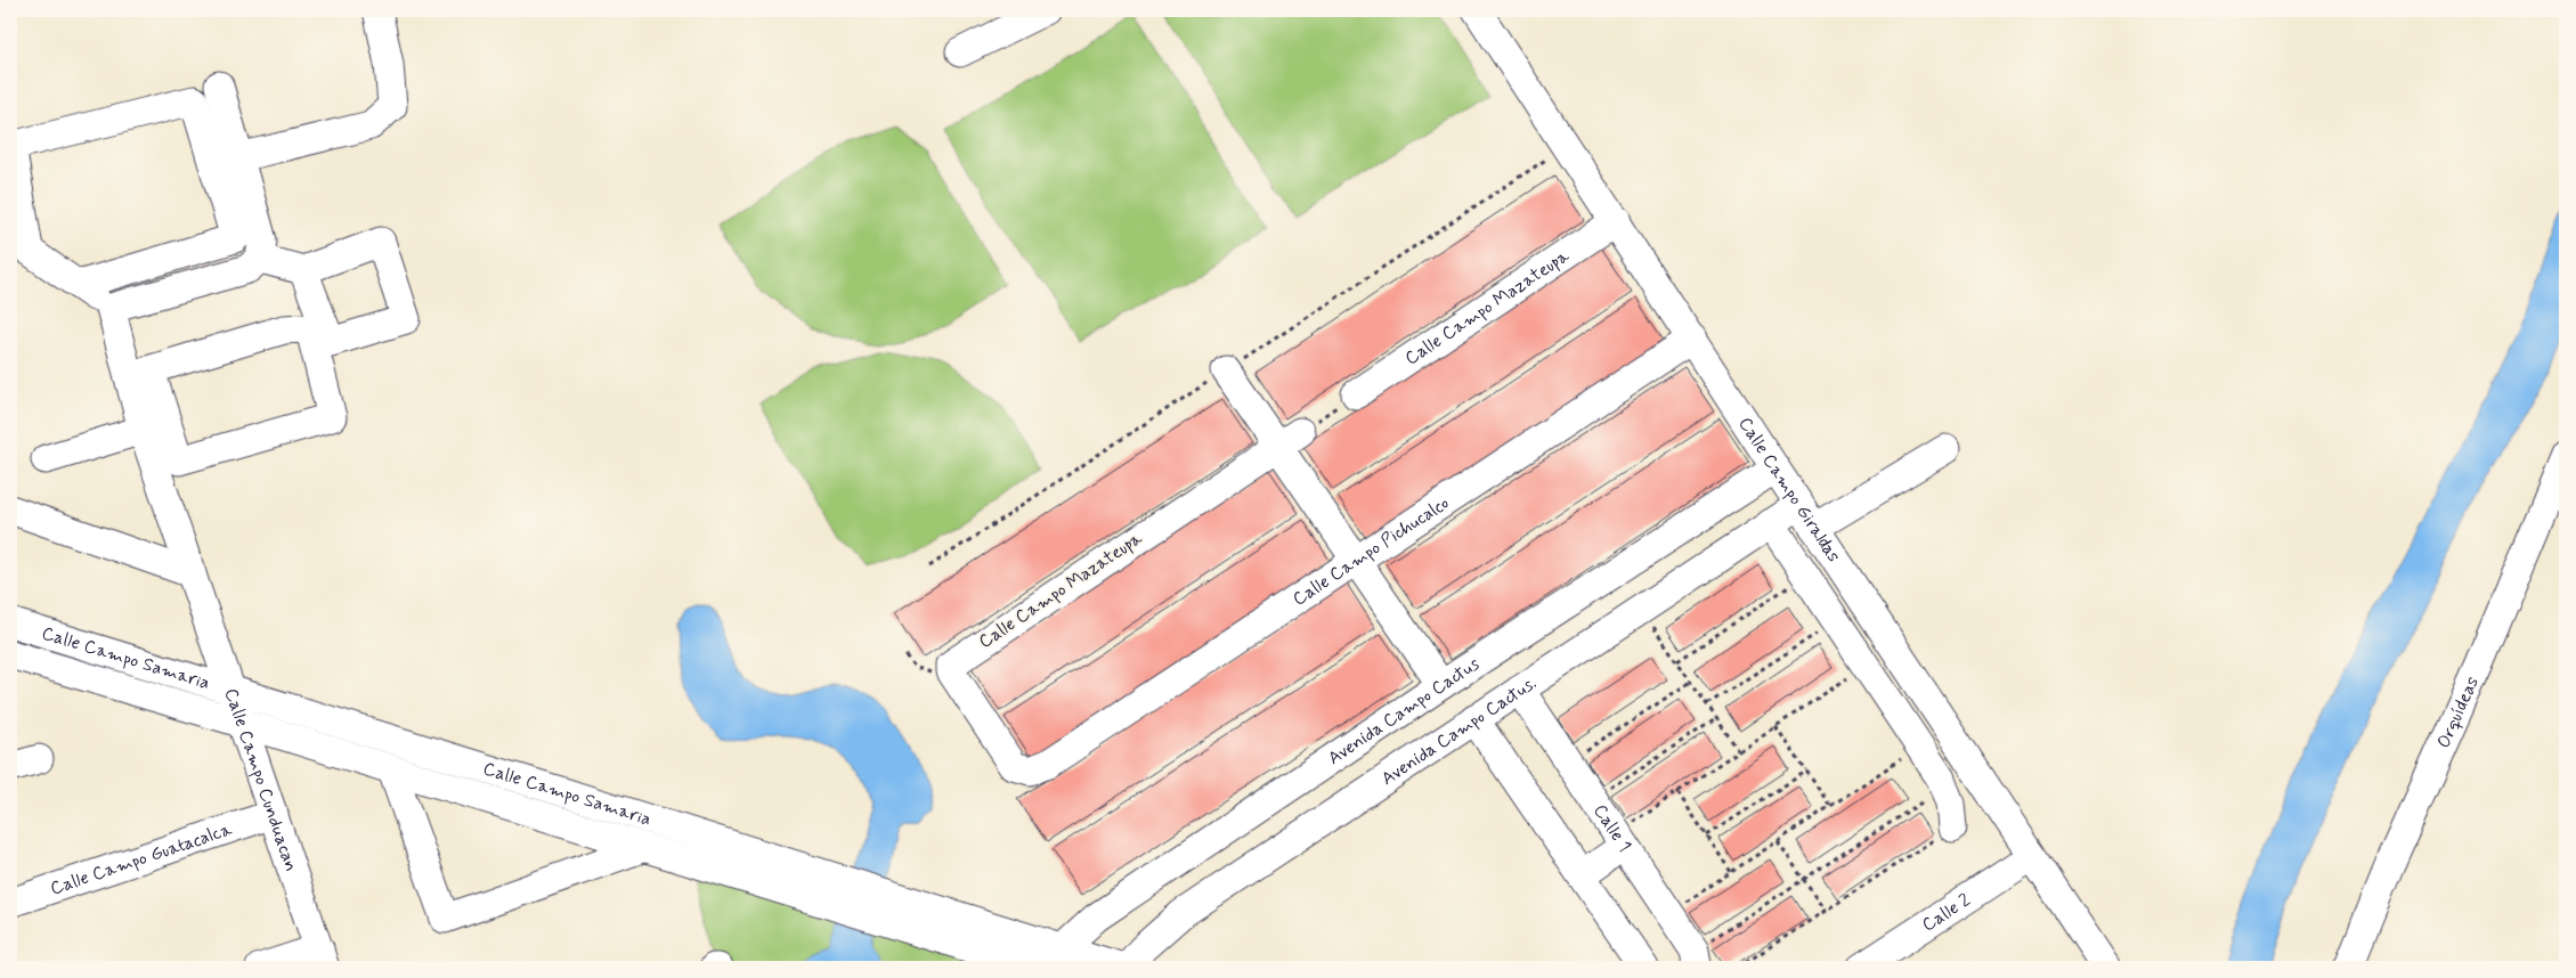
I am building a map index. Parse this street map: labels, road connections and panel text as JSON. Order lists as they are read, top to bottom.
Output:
{
  "streets": {
    "street": [
      "Calle Campo Mazateupa",
      "Calle Campo Giraldas",
      "Calle Campo Pichucalco",
      "Calle Campo Samaria",
      "Avenida Campo Cactus",
      "Orquídeas",
      "Avenida Campo Cactus.",
      "Calle Campo Cunduacan",
      "Calle 1",
      "Calle Campo Guatacalca",
      "Calle 2"
    ]
  },
  "crossings": [
    ["Calle Campo Mazateupa", "Calle Campo Giraldas"],
    ["Calle Campo Mazateupa", "Calle Campo Pichucalco"],
    ["Calle Campo Giraldas", "Calle Campo Pichucalco"],
    ["Calle Campo Giraldas", "Avenida Campo Cactus"],
    ["Calle Campo Giraldas", "Avenida Campo Cactus."],
    ["Calle Campo Giraldas", "Calle 2"],
    ["Calle Campo Samaria", "Avenida Campo Cactus"],
    ["Calle Campo Samaria", "Avenida Campo Cactus."],
    ["Calle Campo Samaria", "Calle Campo Cunduacan"],
    ["Avenida Campo Cactus.", "Calle 1"],
    ["Calle Campo Cunduacan", "Calle Campo Guatacalca"]
  ]
}
